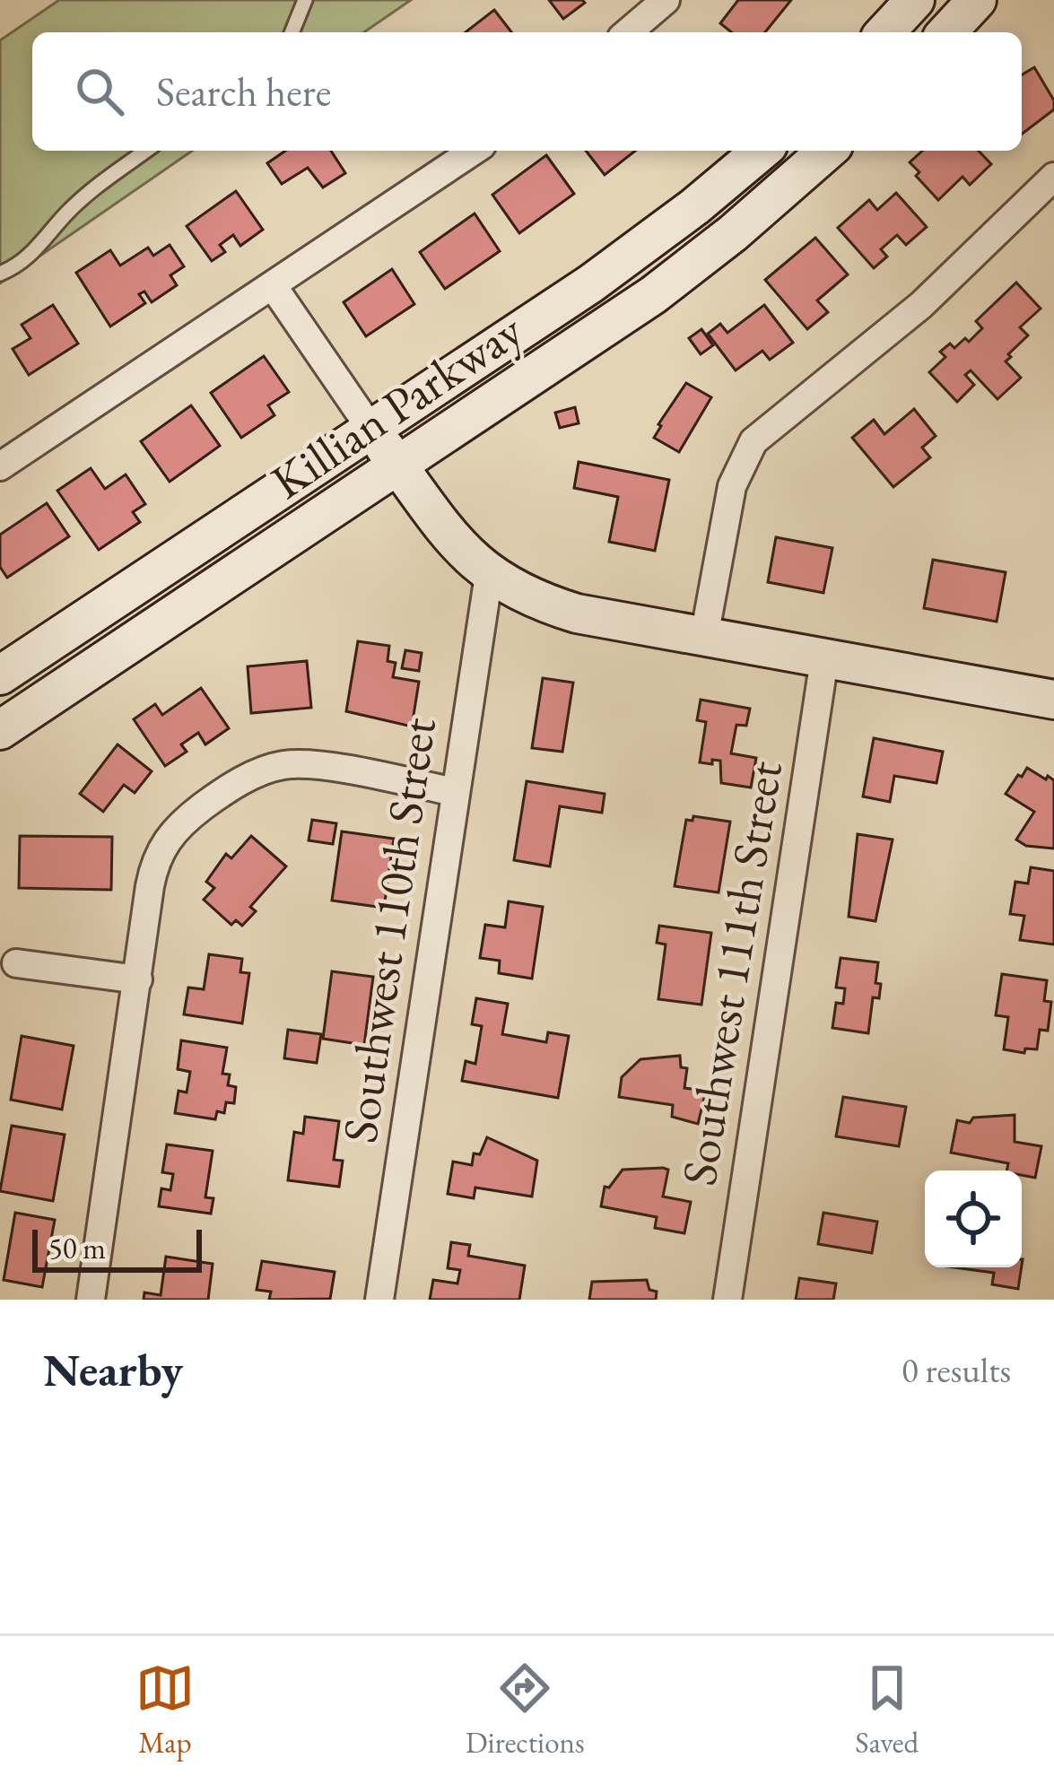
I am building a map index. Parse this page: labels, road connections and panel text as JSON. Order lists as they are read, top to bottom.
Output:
{
  "streets": {
    "main road": ["Killian Parkway"],
    "street": ["Southwest 110th Street", "Southwest 111th Street"]
  },
  "scale_bar": "50 m",
  "page": {
    "search": "Search here",
    "scale": "50 m",
    "heading": ["Nearby", "0 results"],
    "nav": ["Map", "Directions", "Saved"]
  }
}
